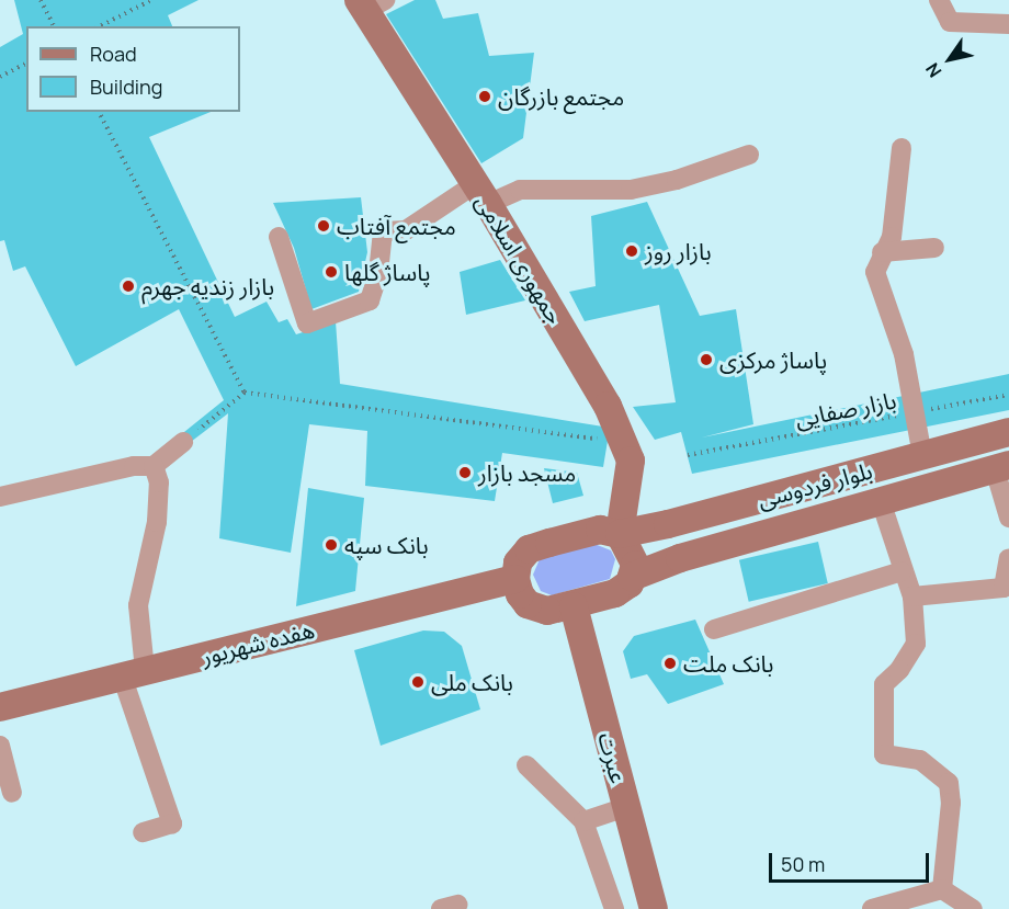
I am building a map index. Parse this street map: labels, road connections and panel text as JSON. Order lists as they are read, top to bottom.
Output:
{
  "streets": {
    "main road": [
      "جمهوری اسلامی",
      "بلوار فردوسی",
      "هفده شهریور",
      "عبرت"
    ],
    "path": ["بازار صفایی"]
  },
  "crossings": [
    ["جمهوری اسلامی", "بلوار فردوسی"],
    ["جمهوری اسلامی", "هفده شهریور"],
    ["جمهوری اسلامی", "عبرت"],
    ["بلوار فردوسی", "هفده شهریور"],
    ["بلوار فردوسی", "عبرت"],
    ["هفده شهریور", "عبرت"]
  ],
  "places": [
    "مجتمع بازرگان",
    "مجتمع آفتاب",
    "بازار روز",
    "پاساژ گلها",
    "بازار زندیه جهرم",
    "پاساژ مرکزی",
    "مسجد بازار",
    "بانک سپه",
    "بانک ملت",
    "بانک ملی"
  ],
  "legend": ["Road", "Building"],
  "scale_bar": "50 m",
  "north": "bottom left"
}
